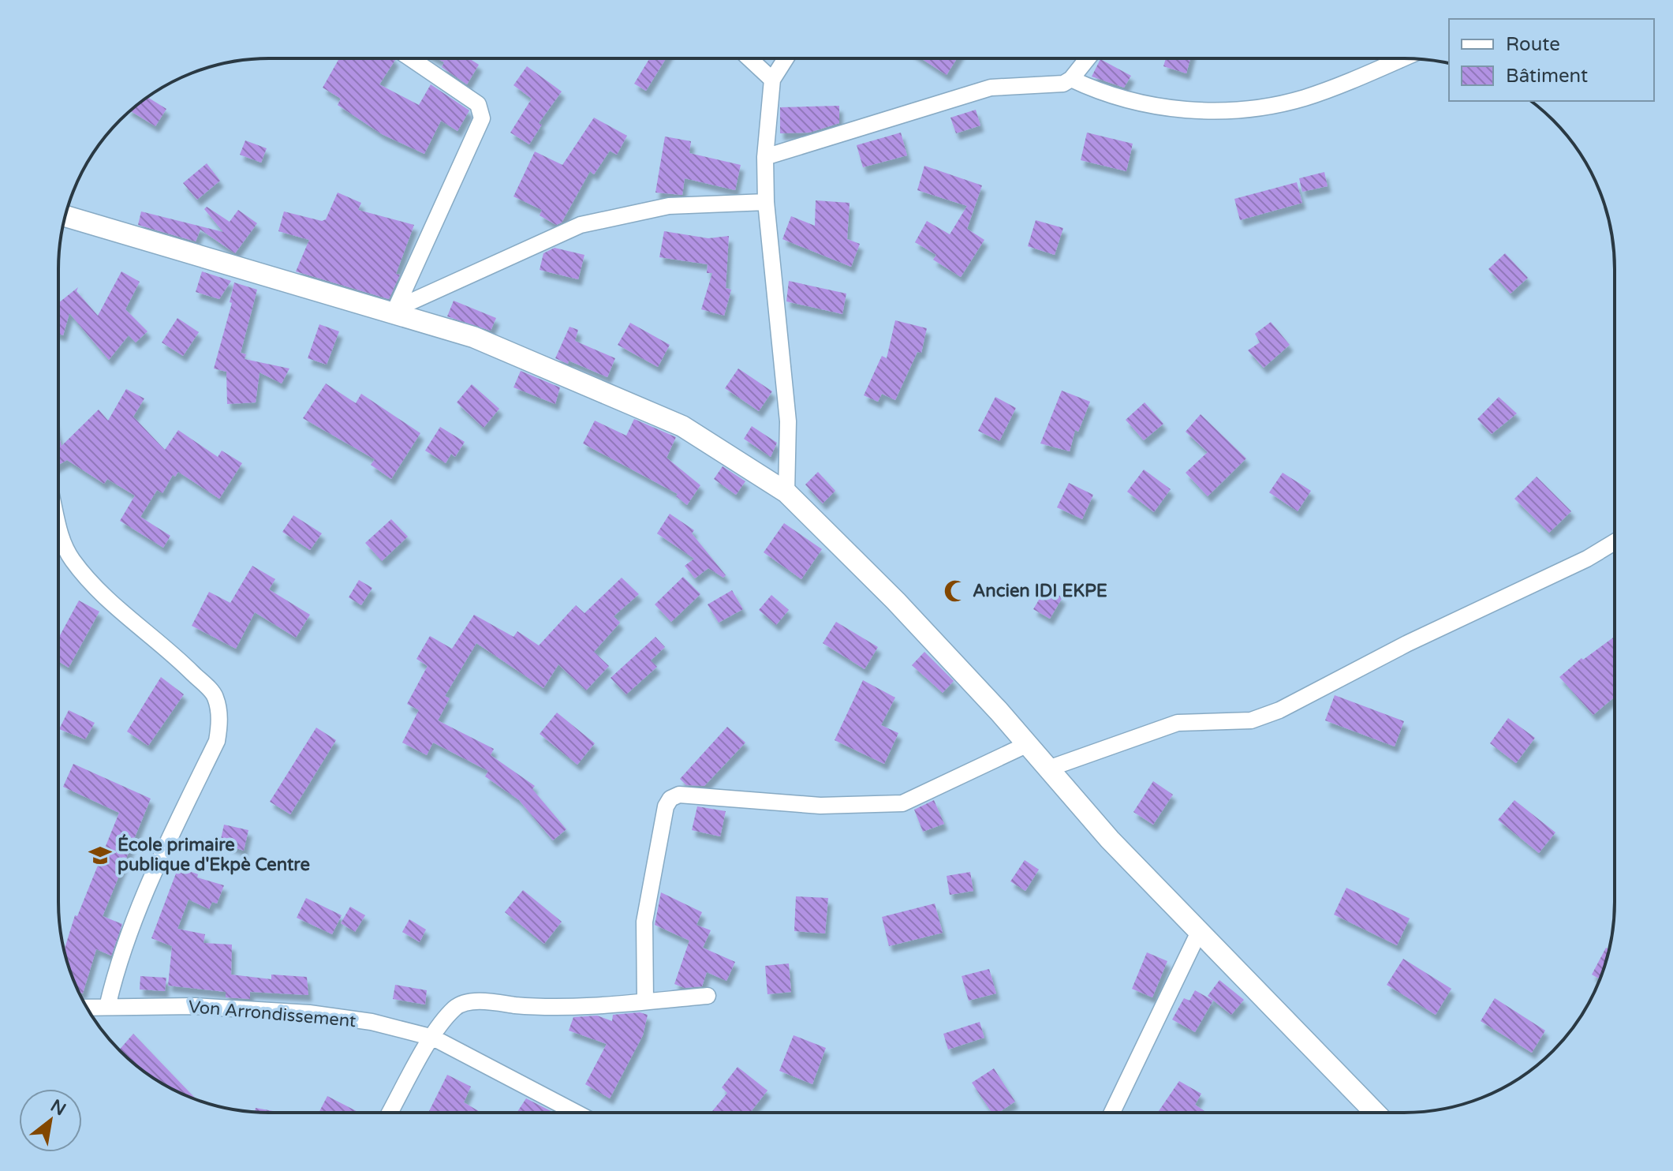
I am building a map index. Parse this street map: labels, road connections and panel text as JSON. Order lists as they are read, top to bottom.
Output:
{
  "streets": {
    "street": ["Von Arrondissement"]
  },
  "places": {
    "mosque": ["Ancien IDI EKPE"],
    "school or university": ["École primaire publique d'Ekpè Centre"]
  },
  "legend": ["Route", "Bâtiment"],
  "north": "top right"
}
